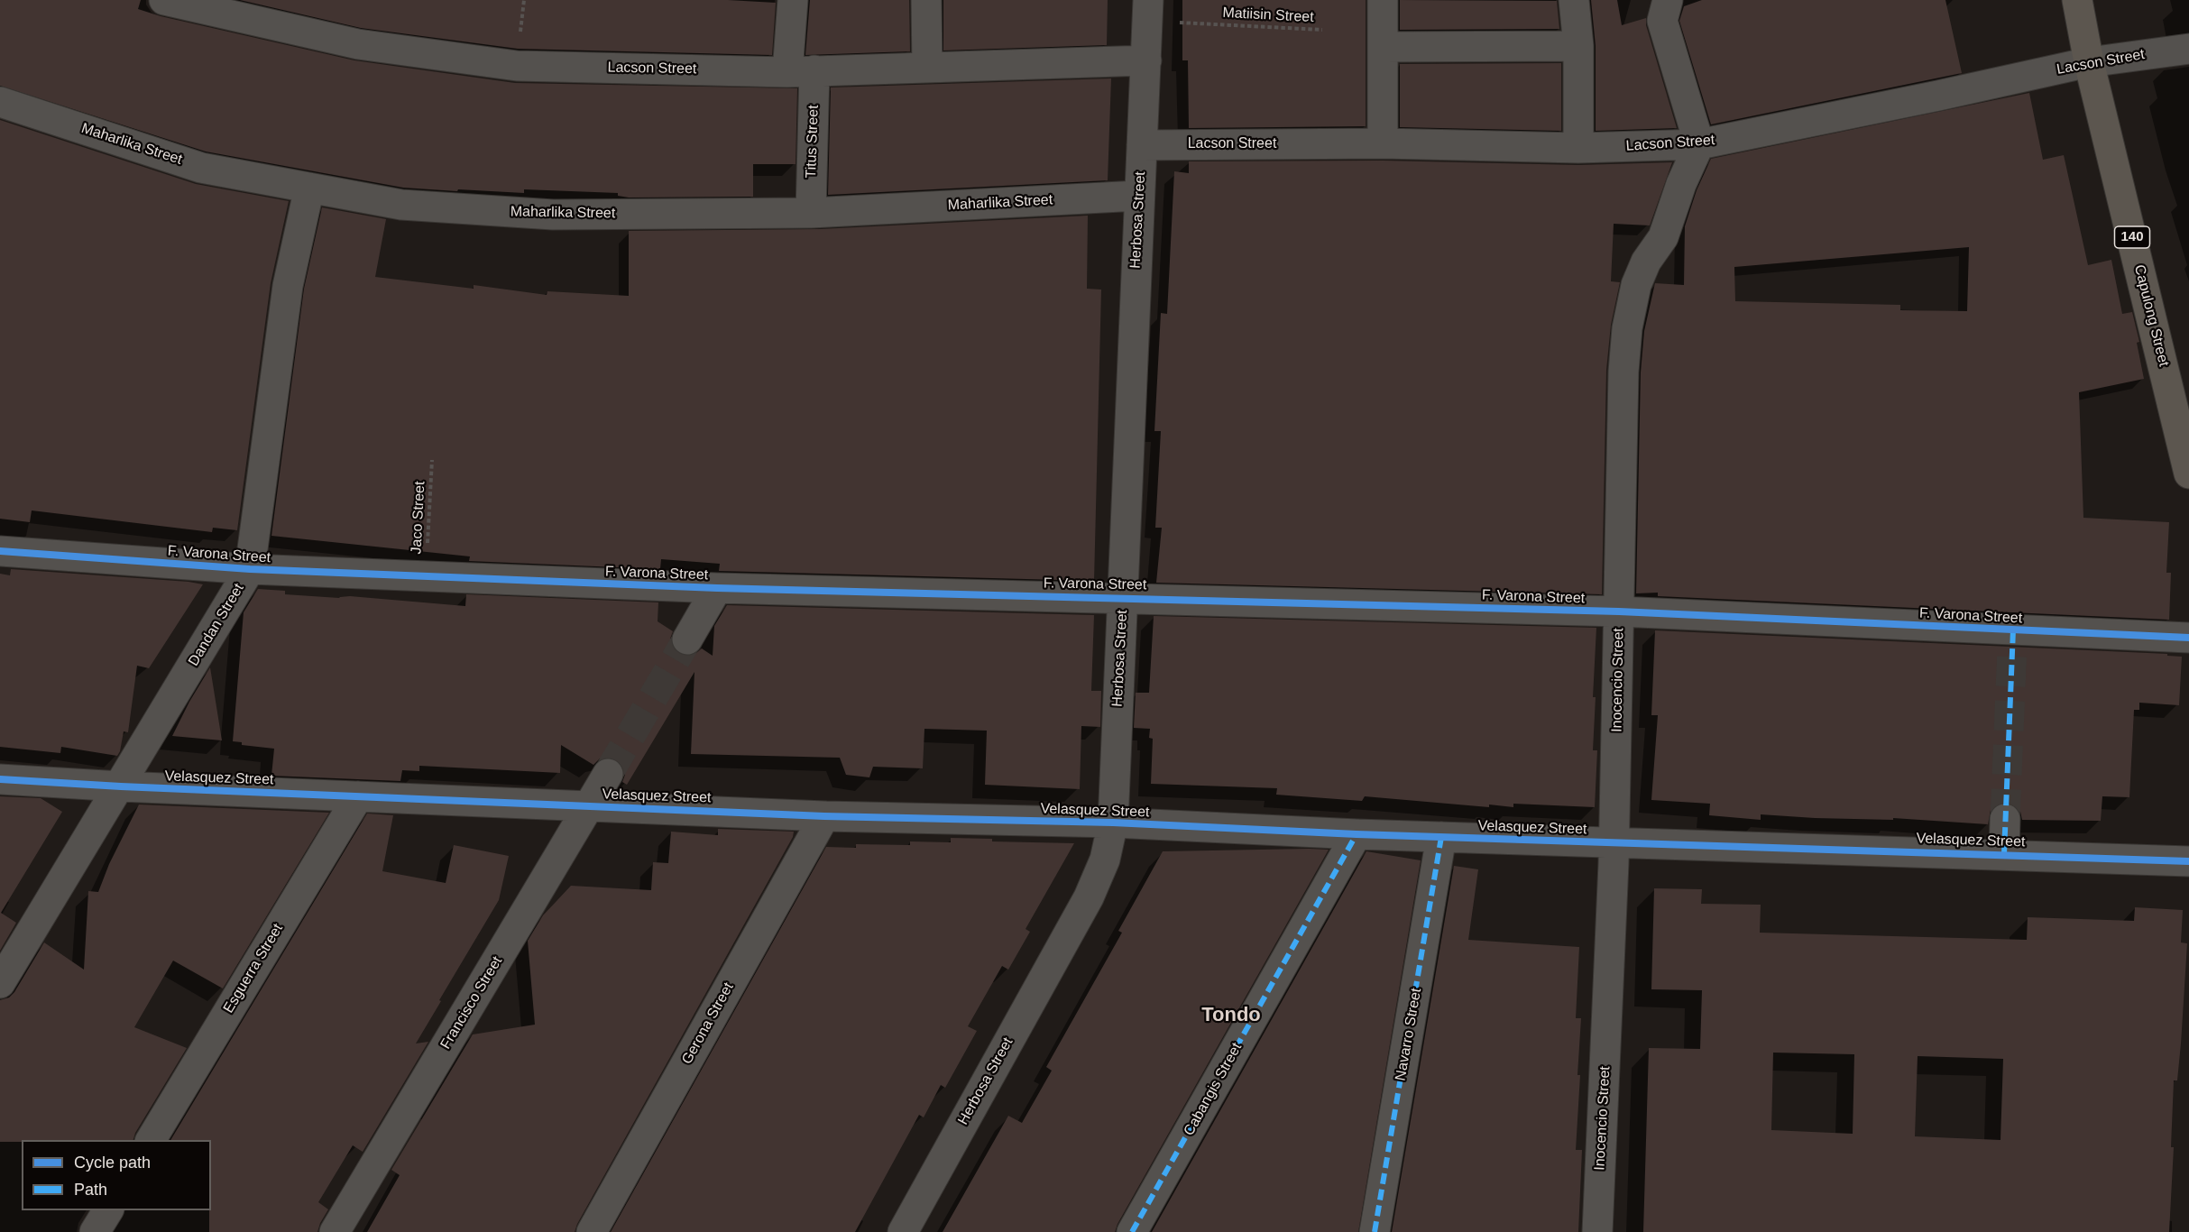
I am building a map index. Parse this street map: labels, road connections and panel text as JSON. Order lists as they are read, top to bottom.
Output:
{
  "streets": {
    "main road": ["140", "Capulong Street"],
    "street": [
      "Lacson Street",
      "Titus Street",
      "Maharlika Street",
      "Herbosa Street",
      "F. Varona Street",
      "Dandan Street",
      "Inocencio Street",
      "Velasquez Street",
      "Esguerra Street",
      "Francisco Street",
      "Gerona Street",
      "Navarro Street",
      "Cabangis Street"
    ],
    "path": ["Matiisin Street", "Jaco Street"]
  },
  "crossings": [
    ["Matiisin Street", "Herbosa Street"],
    ["Lacson Street", "Titus Street"],
    ["Lacson Street", "Herbosa Street"],
    ["Lacson Street", "Capulong Street"],
    ["Lacson Street", "Inocencio Street"],
    ["Titus Street", "Maharlika Street"],
    ["Maharlika Street", "Herbosa Street"],
    ["Maharlika Street", "Dandan Street"],
    ["Herbosa Street", "F. Varona Street"],
    ["Herbosa Street", "Velasquez Street"],
    ["Jaco Street", "F. Varona Street"],
    ["F. Varona Street", "Dandan Street"],
    ["F. Varona Street", "Inocencio Street"],
    ["Dandan Street", "Velasquez Street"],
    ["Inocencio Street", "Velasquez Street"],
    ["Velasquez Street", "Esguerra Street"],
    ["Velasquez Street", "Francisco Street"],
    ["Velasquez Street", "Gerona Street"],
    ["Velasquez Street", "Navarro Street"],
    ["Velasquez Street", "Cabangis Street"]
  ],
  "districts": ["Tondo"],
  "legend": ["Cycle path", "Path"]
}
